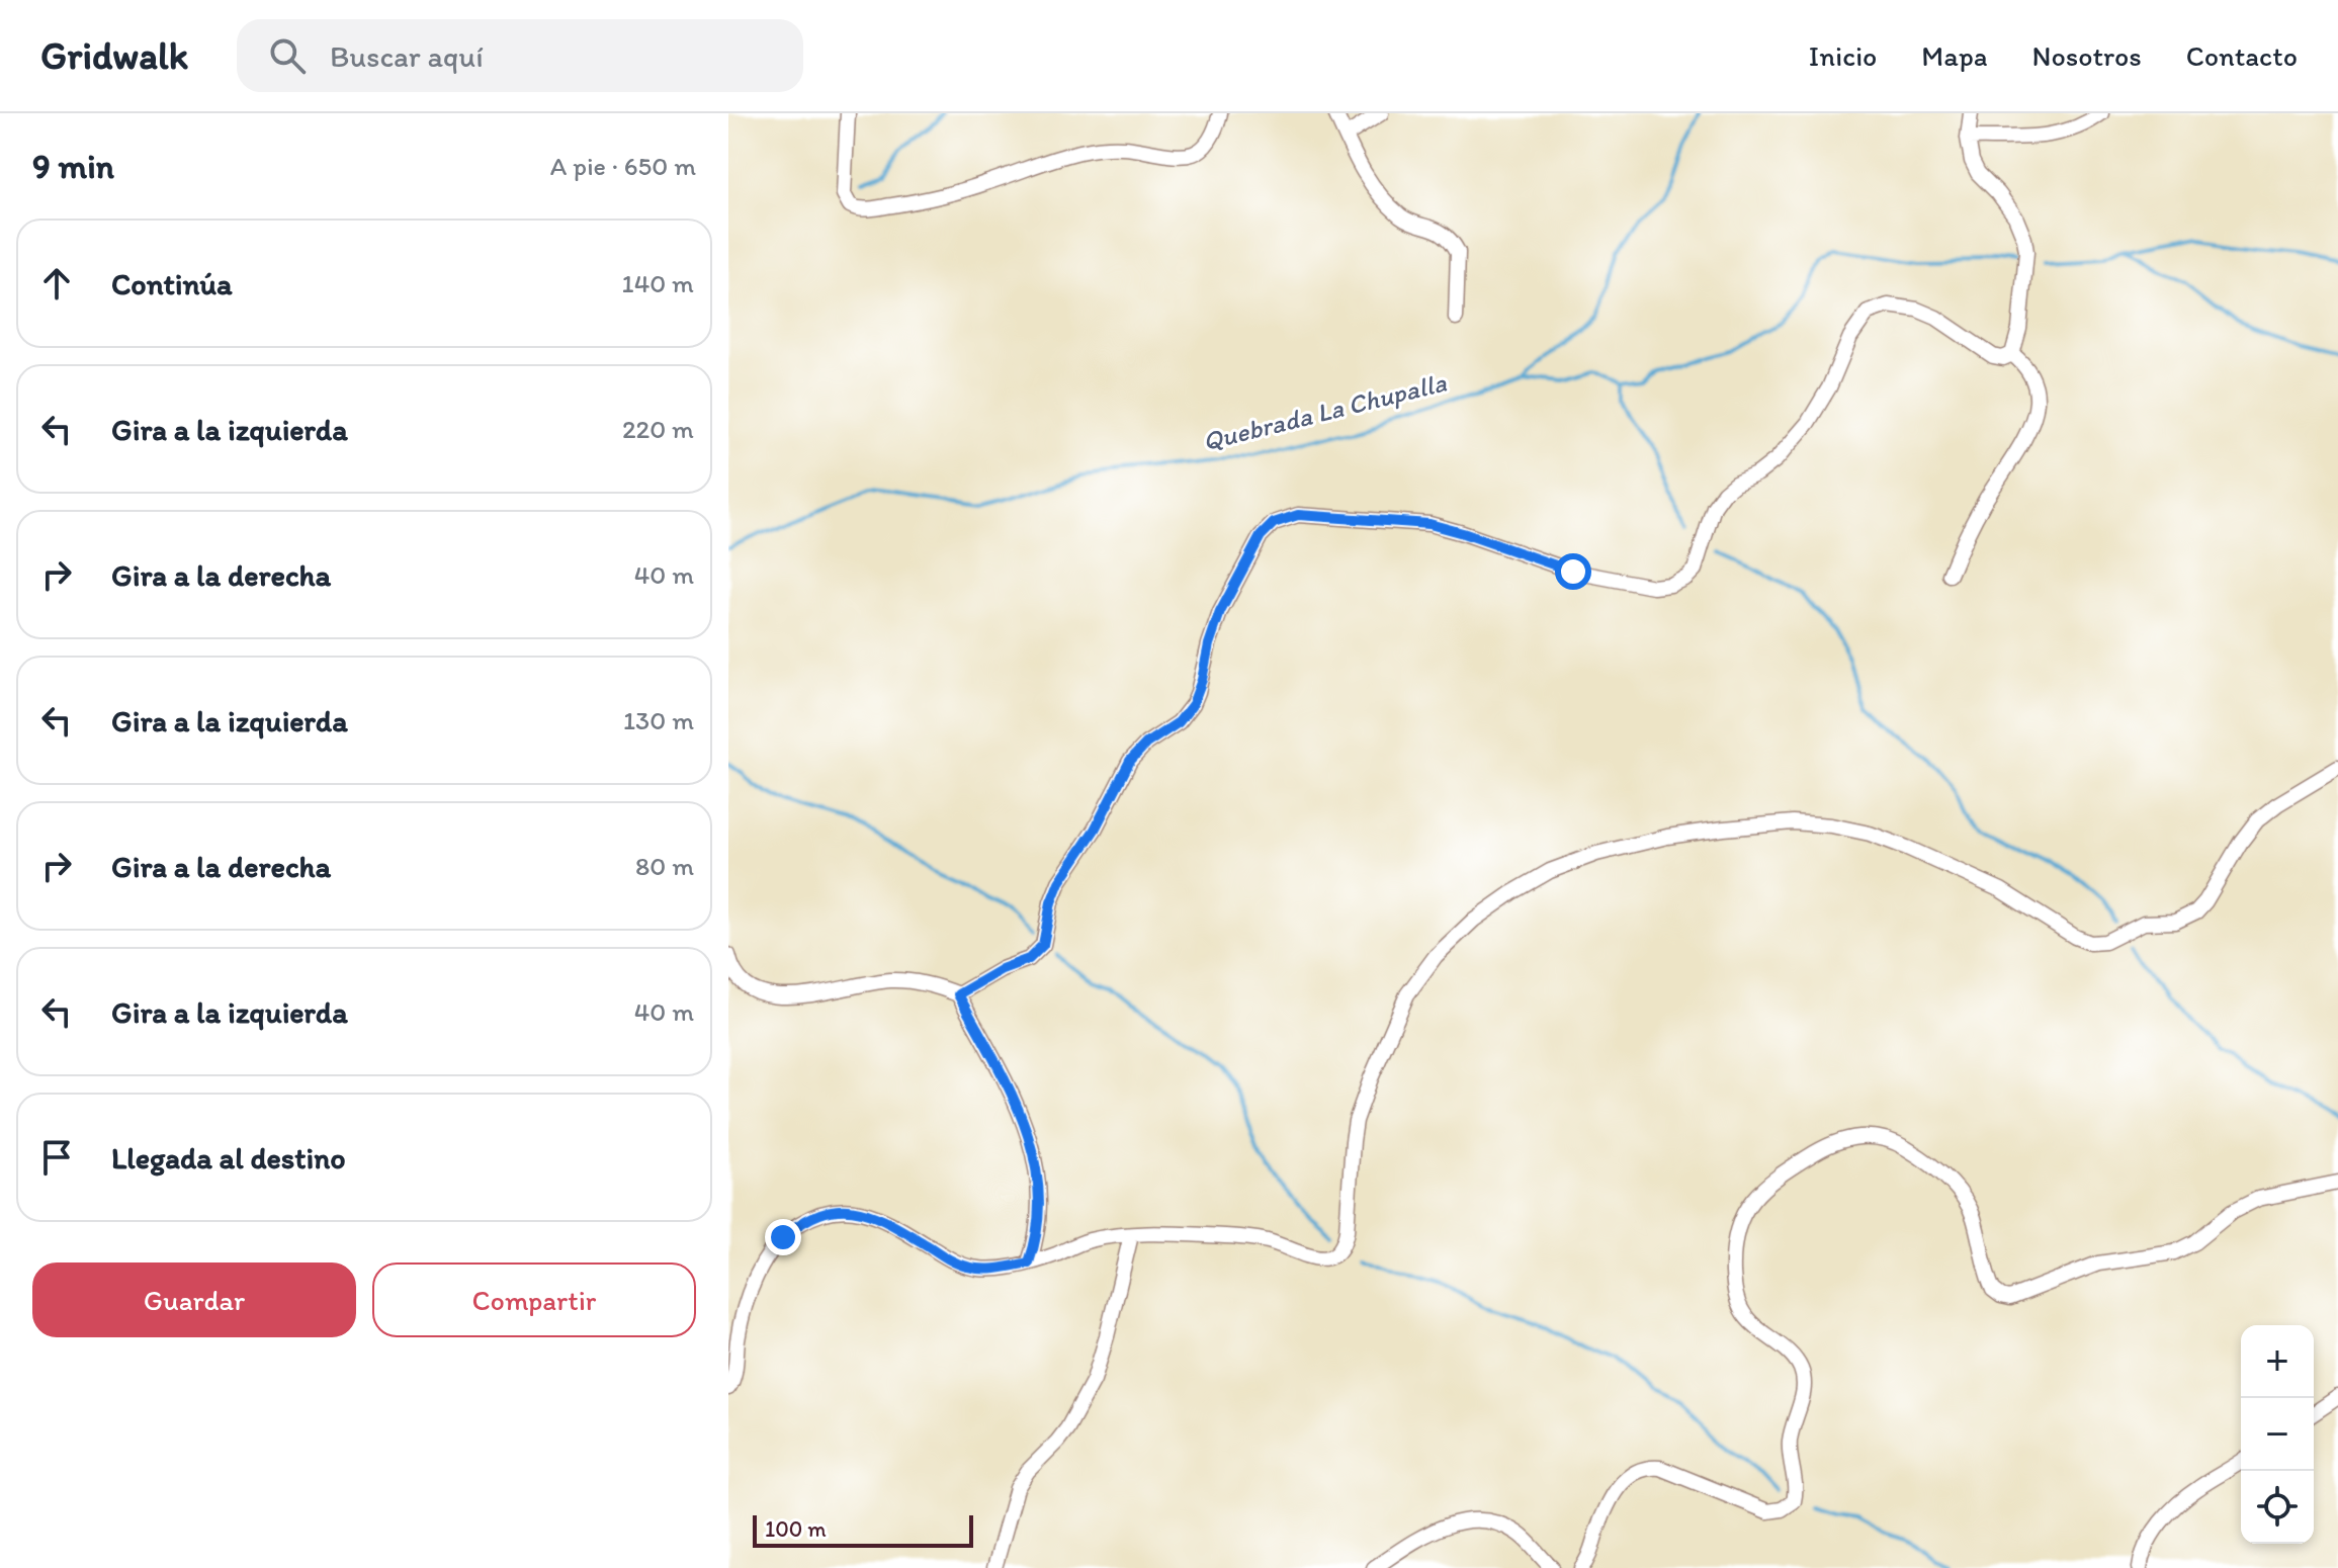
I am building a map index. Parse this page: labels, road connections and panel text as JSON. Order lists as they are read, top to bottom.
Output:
{
  "water": ["Quebrada La Chupalla"],
  "scale_bar": "100 m",
  "page": {
    "header": "Gridwalk",
    "search": "Buscar aquí",
    "nav": [
      "Inicio",
      "Mapa",
      "Nosotros",
      "Contacto"
    ],
    "heading": ["9 min", "A pie · 650 m"],
    "list": [
      ["Continúa", "140 m"],
      ["Gira a la izquierda", "220 m"],
      ["Gira a la derecha", "40 m"],
      ["Gira a la izquierda", "130 m"],
      ["Gira a la derecha", "80 m"],
      ["Gira a la izquierda", "40 m"],
      "Llegada al destino"
    ],
    "buttons": ["Guardar", "Compartir"],
    "map_buttons": ["+", "−"],
    "scale": "100 m"
  }
}
